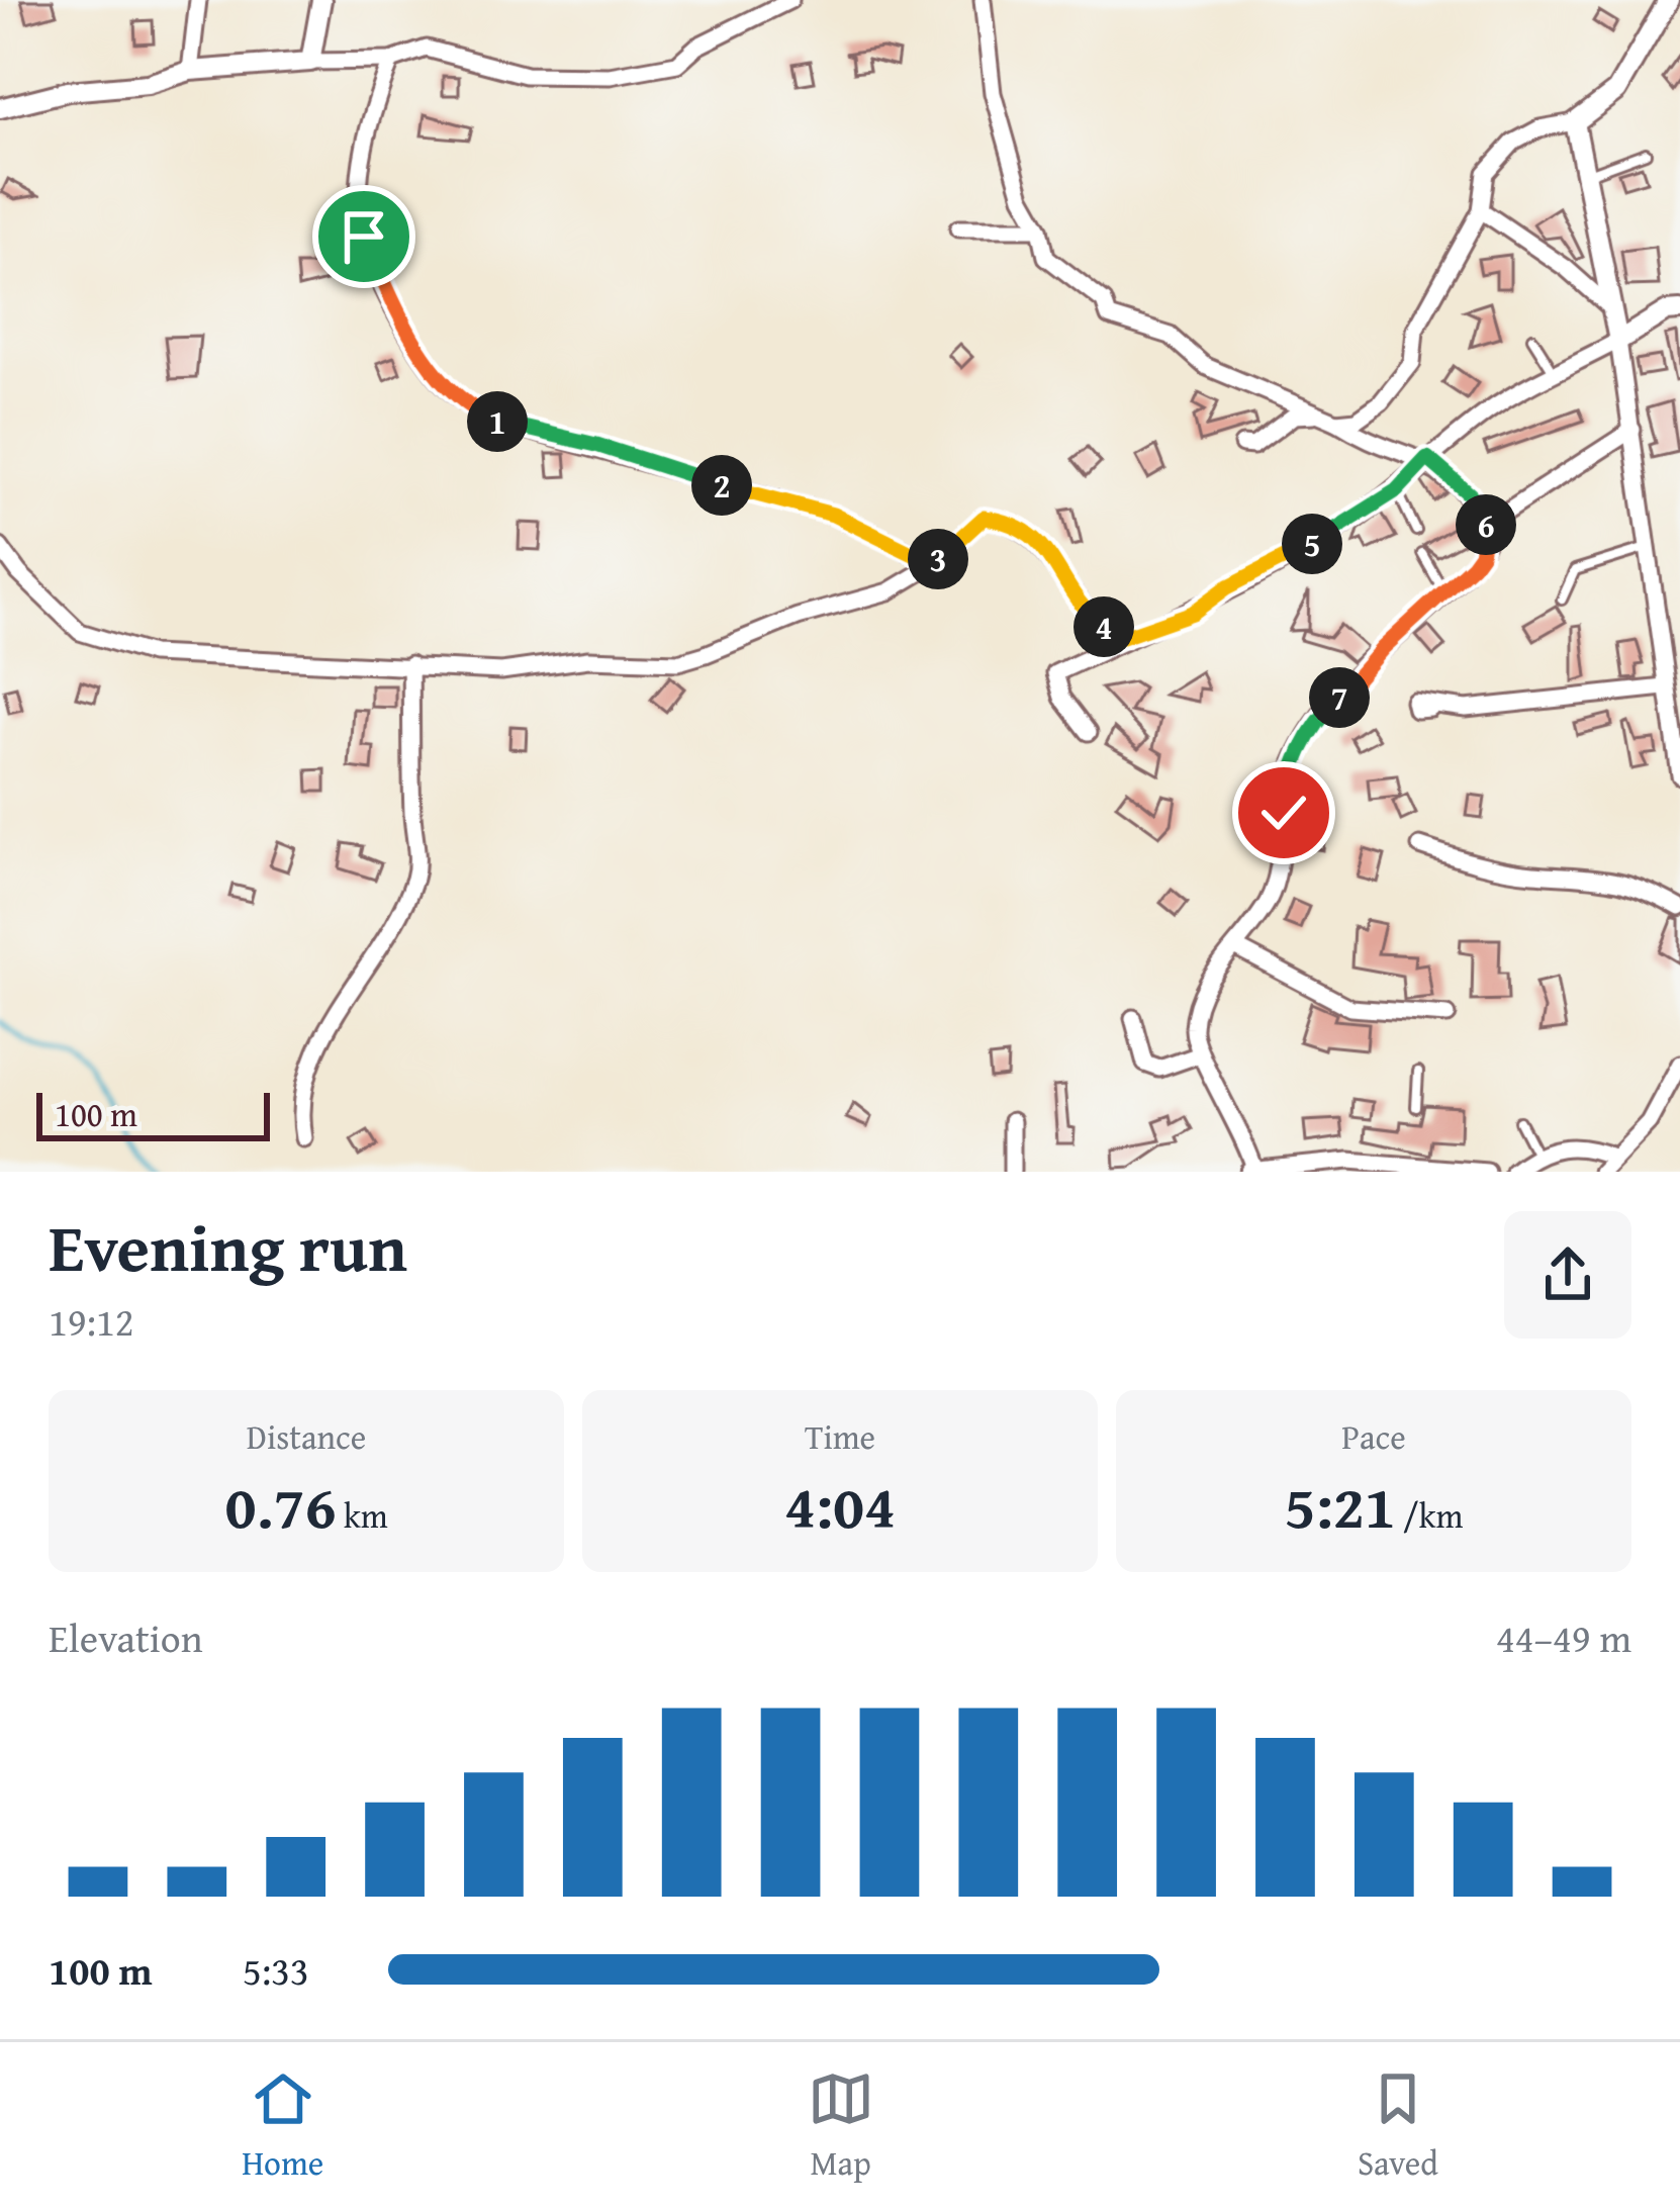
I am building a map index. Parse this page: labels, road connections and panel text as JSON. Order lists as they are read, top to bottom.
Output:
{
  "scale_bar": "100 m",
  "page": {
    "pins": [
      "1",
      "2",
      "6",
      "5",
      "3",
      "4",
      "7"
    ],
    "scale": "100 m",
    "heading": ["Evening run", "19:12"],
    "stats": [
      ["Distance", "0.76 km"],
      ["Time", "4:04"],
      ["Pace", "5:21 /km"]
    ],
    "chart": ["Elevation", "44–49 m"],
    "list": [
      {
        "name": "100 m",
        "note": "5:33"
      }
    ],
    "tabs": ["Home", "Map", "Saved"]
  }
}
